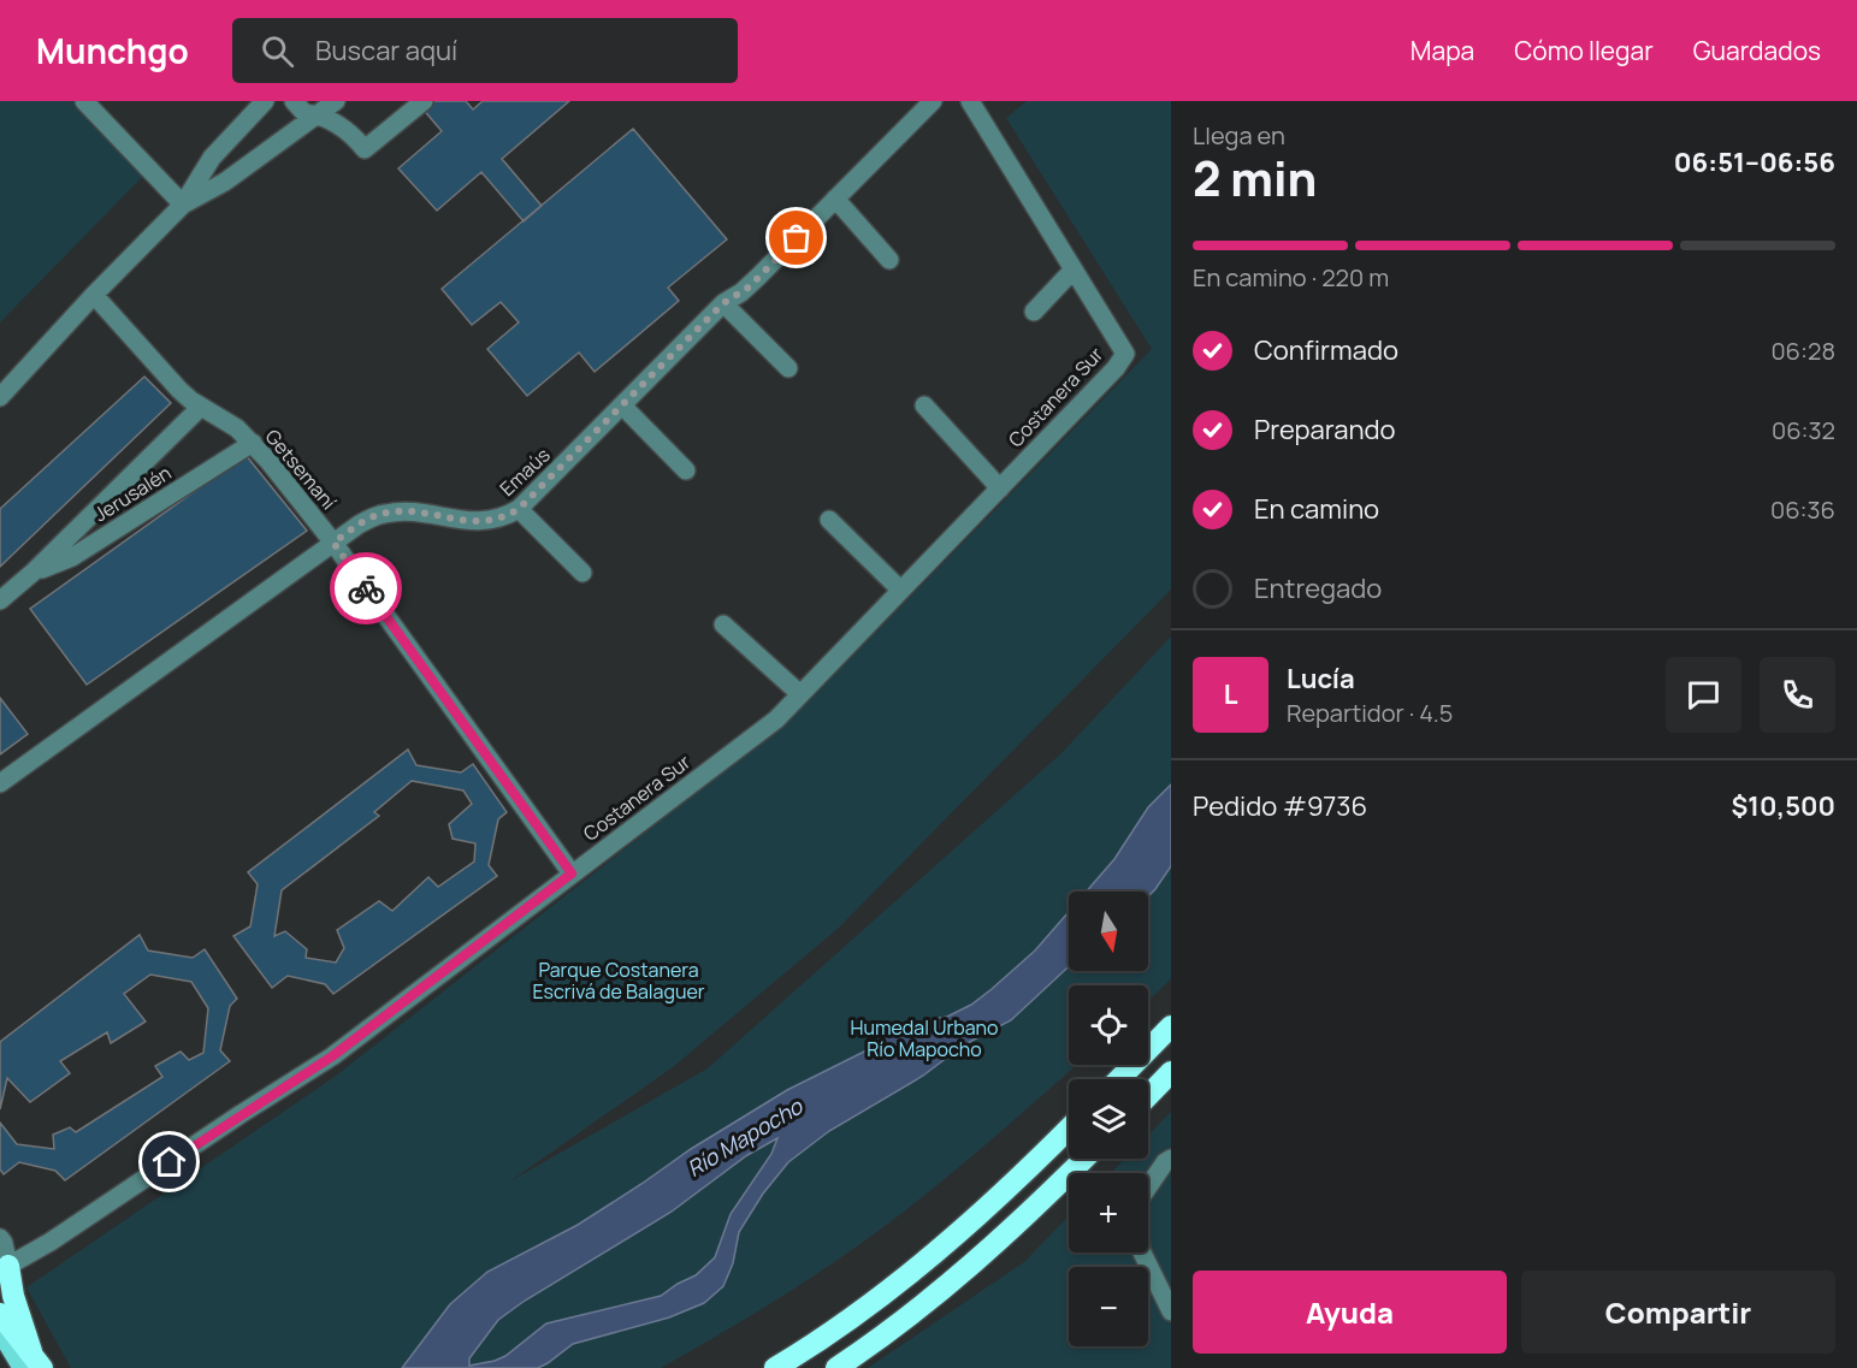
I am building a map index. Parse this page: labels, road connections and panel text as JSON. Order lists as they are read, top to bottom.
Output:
{
  "streets": {
    "street": [
      "Costanera Sur",
      "Getsemaní",
      "Emaús",
      "Jerusalén"
    ]
  },
  "crossings": [
    ["Costanera Sur", "Getsemaní"],
    ["Getsemaní", "Emaús"],
    ["Getsemaní", "Jerusalén"]
  ],
  "water": ["Río Mapocho"],
  "parks": ["Parque Costanera Escrivá de Balaguer", "Humedal Urbano Río Mapocho"],
  "north": "bottom",
  "page": {
    "header": "Munchgo",
    "search": "Buscar aquí",
    "nav": ["Mapa", "Cómo llegar", "Guardados"],
    "heading": ["2 min", "Llega en", "06:51–06:56"],
    "panel": [
      "Lucía",
      "Repartidor · 4.5",
      "Pedido #9736",
      "$10,500"
    ],
    "bar": "En camino · 220 m",
    "list": [
      ["Confirmado", "06:28"],
      ["Preparando", "06:32"],
      ["En camino", "06:36"],
      "Entregado"
    ],
    "round": "L",
    "map_buttons": ["+", "−"],
    "buttons": ["Ayuda", "Compartir"]
  }
}
